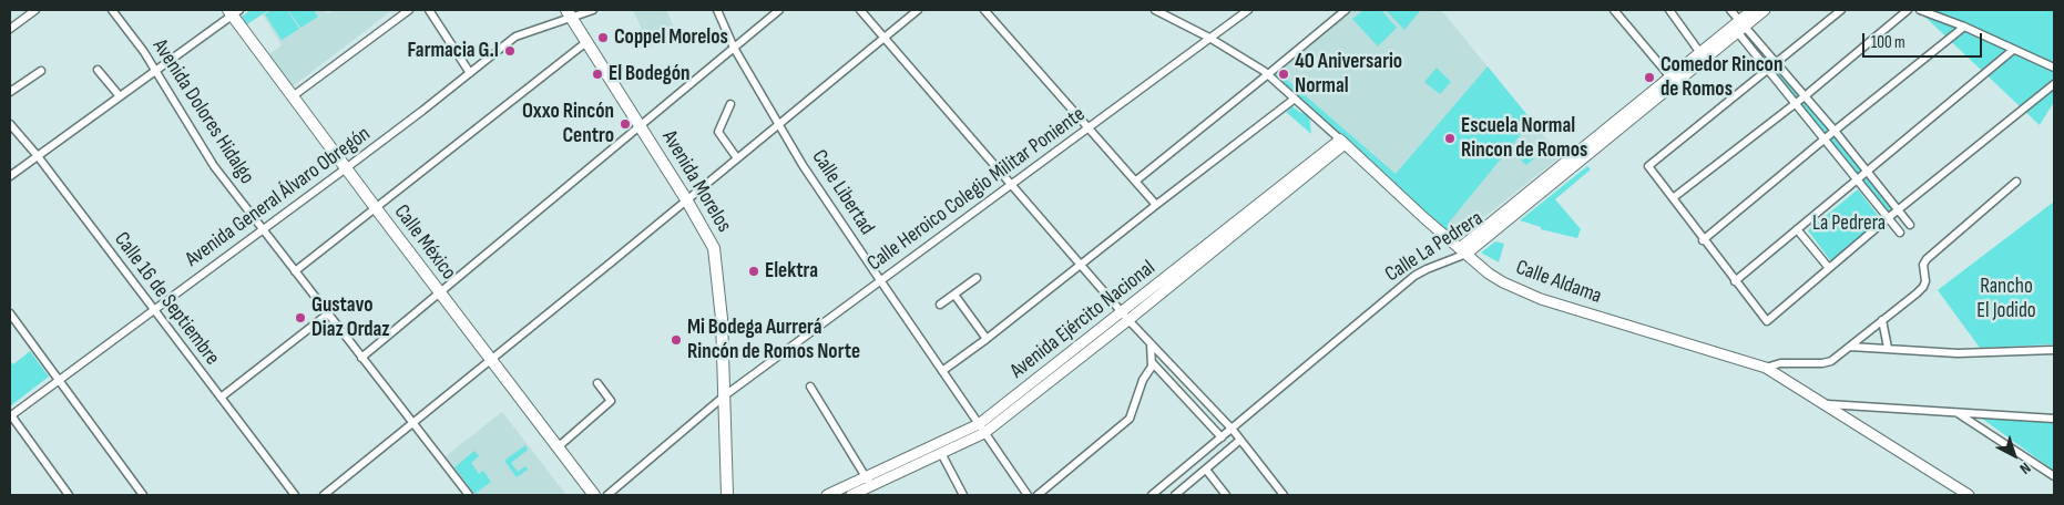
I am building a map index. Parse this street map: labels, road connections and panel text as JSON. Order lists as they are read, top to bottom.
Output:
{
  "streets": {
    "main road": [
      "Avenida Morelos",
      "Calle México",
      "Calle La Pedrera",
      "Calle Aldama",
      "Avenida Ejército Nacional"
    ],
    "street": [
      "Avenida Dolores Hidalgo",
      "Calle Heroico Colegio Militar Poniente",
      "Calle Libertad",
      "Avenida General Álvaro Obregón",
      "Calle 16 de Septiembre"
    ]
  },
  "crossings": [
    ["Avenida Dolores Hidalgo", "Avenida General Álvaro Obregón"],
    ["Avenida Morelos", "Calle Heroico Colegio Militar Poniente"],
    ["Avenida Morelos", "Avenida General Álvaro Obregón"],
    ["Calle Heroico Colegio Militar Poniente", "Calle Libertad"],
    ["Calle Heroico Colegio Militar Poniente", "Calle Aldama"],
    ["Calle Libertad", "Avenida Ejército Nacional"],
    ["Avenida General Álvaro Obregón", "Calle México"],
    ["Avenida General Álvaro Obregón", "Calle 16 de Septiembre"],
    ["Calle La Pedrera", "Calle Aldama"],
    ["Calle Aldama", "Avenida Ejército Nacional"]
  ],
  "parks": ["La Pedrera", "Rancho El Jodido"],
  "places": [
    "Coppel Morelos",
    "Farmacia G.I",
    "El Bodegón",
    "40 Aniversario Normal",
    "Comedor Rincon de Romos",
    "Oxxo Rincón Centro",
    "Escuela Normal Rincon de Romos",
    "Elektra",
    "Gustavo Diaz Ordaz",
    "Mi Bodega Aurrerá Rincón de Romos Norte"
  ],
  "scale_bar": "100 m",
  "north": "bottom right"
}
